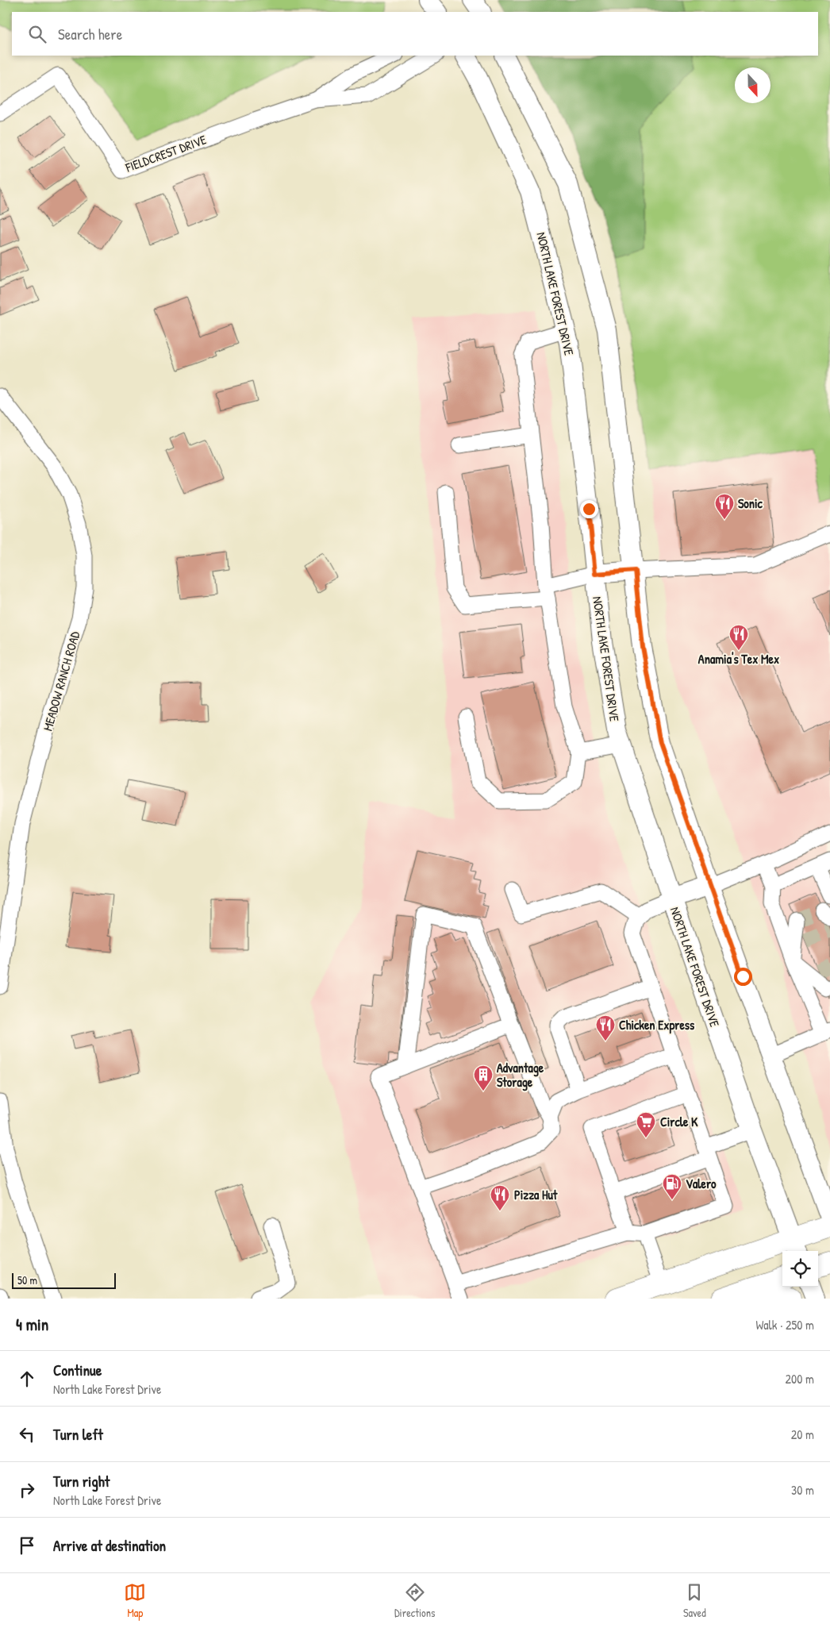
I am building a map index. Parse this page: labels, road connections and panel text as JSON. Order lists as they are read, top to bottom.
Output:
{
  "streets": {
    "main road": ["NORTH LAKE FOREST DRIVE"],
    "street": ["FIELDCREST DRIVE", "MEADOW RANCH ROAD"]
  },
  "places": {
    "restaurant": [
      "Sonic",
      "Anamia's Tex Mex",
      "Chicken Express",
      "Pizza Hut"
    ],
    "building": ["Advantage Storage"],
    "supermarket": ["Circle K"],
    "fuel station": ["Valero"]
  },
  "scale_bar": "50 m",
  "north": "bottom",
  "page": {
    "search": "Search here",
    "scale": "50 m",
    "heading": ["4 min", "Walk · 250 m"],
    "list": [
      ["Continue", "North Lake Forest Drive", "200 m"],
      ["Turn left", "20 m"],
      ["Turn right", "North Lake Forest Drive", "30 m"],
      "Arrive at destination"
    ],
    "nav": ["Map", "Directions", "Saved"]
  }
}
